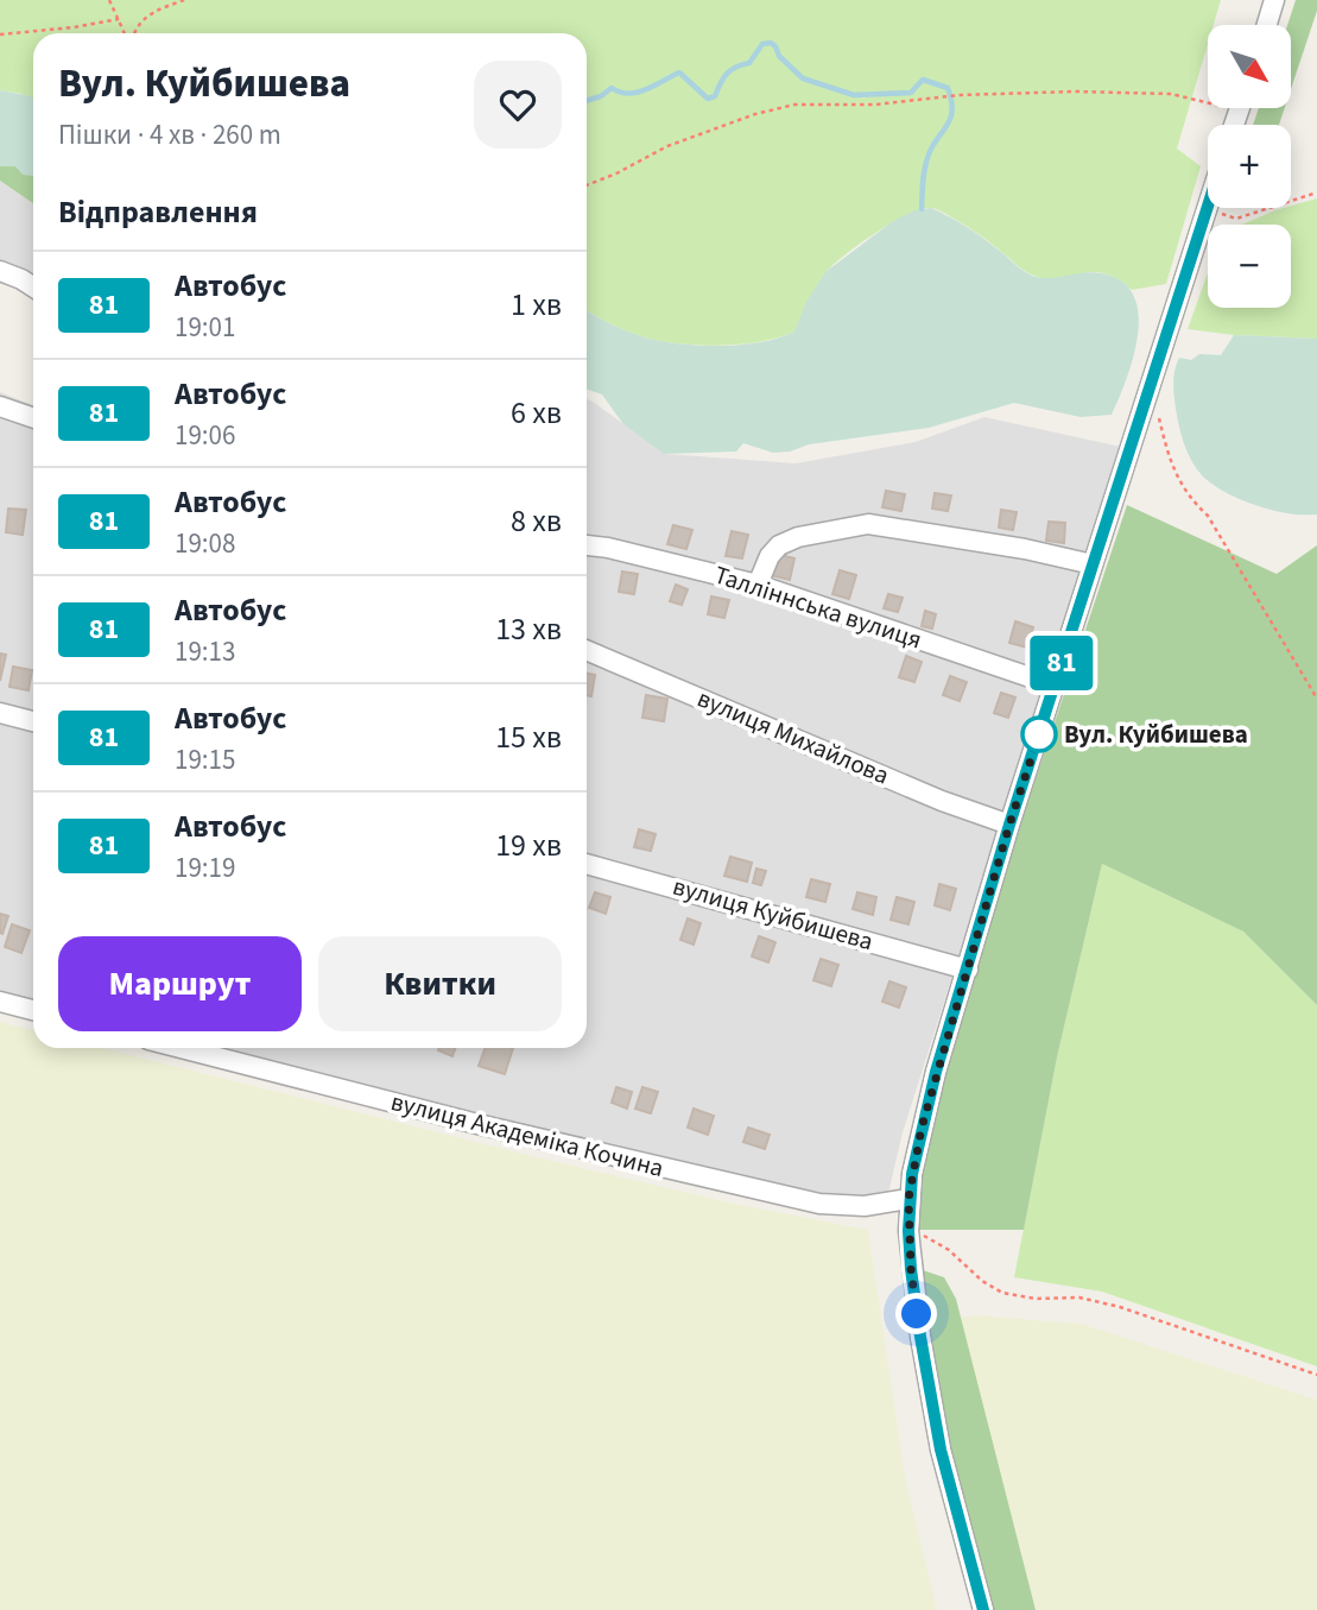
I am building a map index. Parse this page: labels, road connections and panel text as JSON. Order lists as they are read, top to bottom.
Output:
{
  "streets": {
    "street": [
      "Талліннська вулиця",
      "вулиця Михайлова",
      "вулиця Куйбишева",
      "вулиця Академіка Кочина"
    ]
  },
  "places": ["Вул. Куйбишева"],
  "lines": ["bus line 81"],
  "north": "bottom right",
  "page": {
    "on_map": "81",
    "map_buttons": ["+", "−"],
    "heading": [
      ["Вул. Куйбишева", "Пішки · 4 хв · 260 m"],
      "Відправлення"
    ],
    "list": [
      {
        "mark": "81",
        "name": "Автобус",
        "note": "19:01",
        "value": "1 хв"
      },
      {
        "mark": "81",
        "name": "Автобус",
        "note": "19:06",
        "value": "6 хв"
      },
      {
        "mark": "81",
        "name": "Автобус",
        "note": "19:08",
        "value": "8 хв"
      },
      {
        "mark": "81",
        "name": "Автобус",
        "note": "19:13",
        "value": "13 хв"
      },
      {
        "mark": "81",
        "name": "Автобус",
        "note": "19:15",
        "value": "15 хв"
      },
      {
        "mark": "81",
        "name": "Автобус",
        "note": "19:19",
        "value": "19 хв"
      }
    ],
    "buttons": ["Маршрут", "Квитки"]
  }
}
